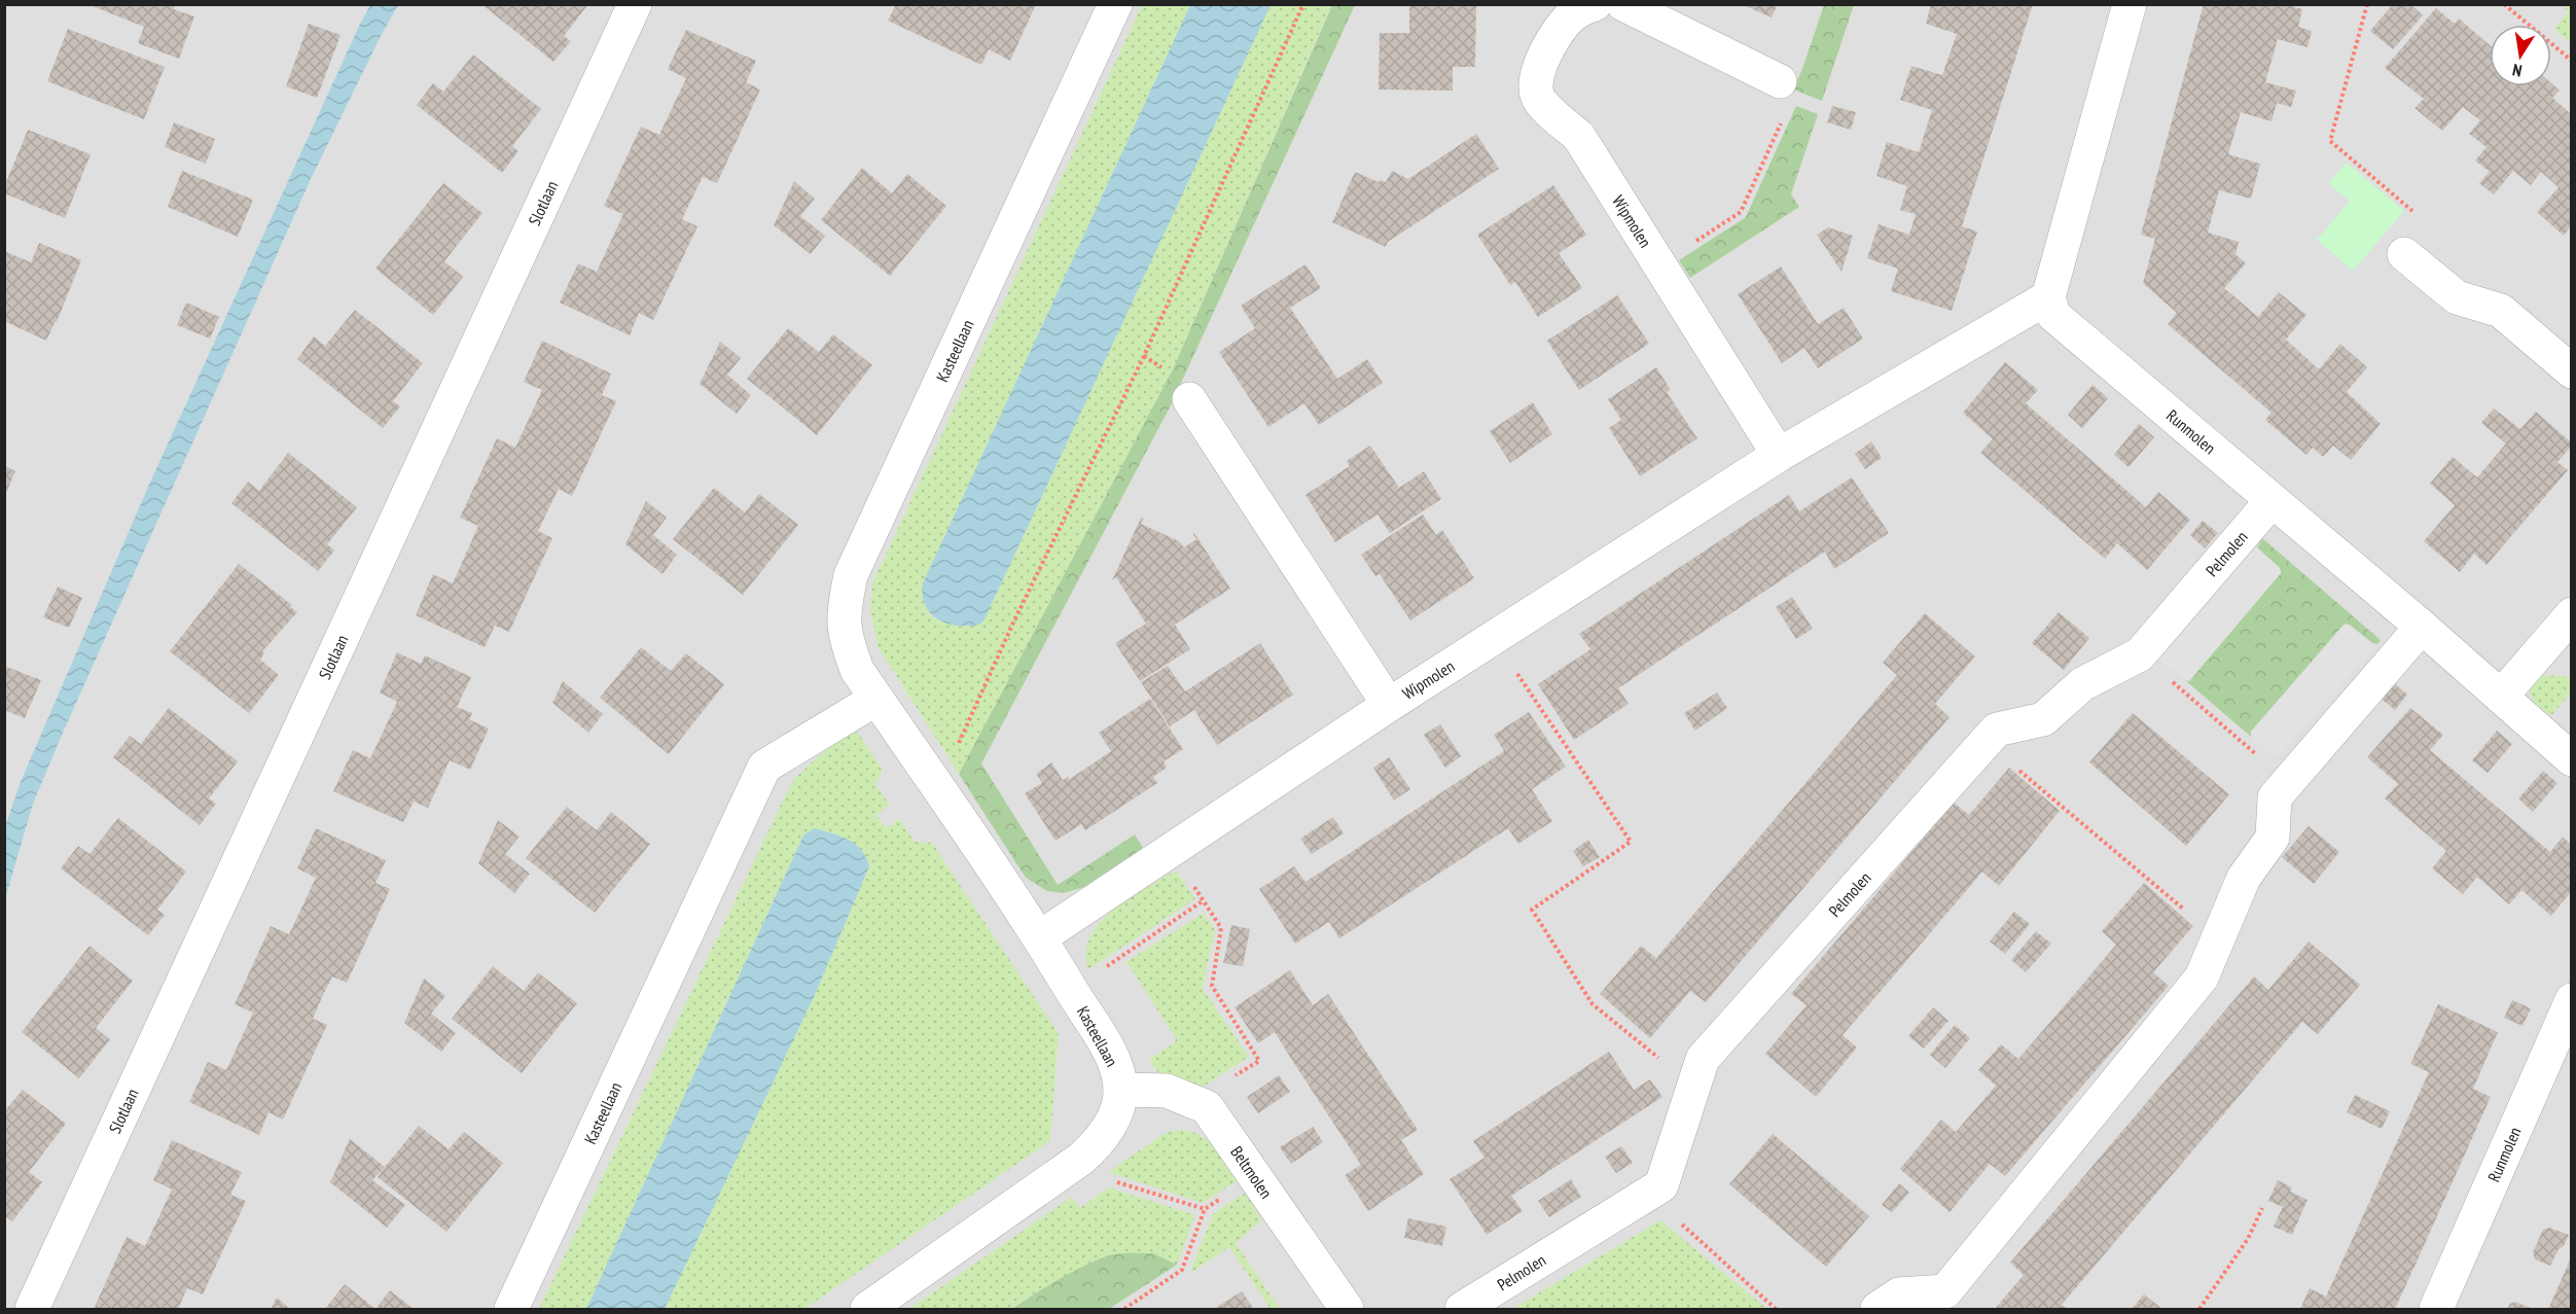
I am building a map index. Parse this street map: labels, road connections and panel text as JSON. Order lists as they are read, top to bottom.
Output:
{
  "streets": {
    "street": [
      "Slotlaan",
      "Wipmolen",
      "Kasteellaan",
      "Runmolen",
      "Pelmolen",
      "Beltmolen"
    ]
  },
  "crossings": [
    ["Wipmolen", "Kasteellaan"],
    ["Wipmolen", "Runmolen"],
    ["Kasteellaan", "Beltmolen"],
    ["Runmolen", "Pelmolen"]
  ],
  "north": "bottom"
}
